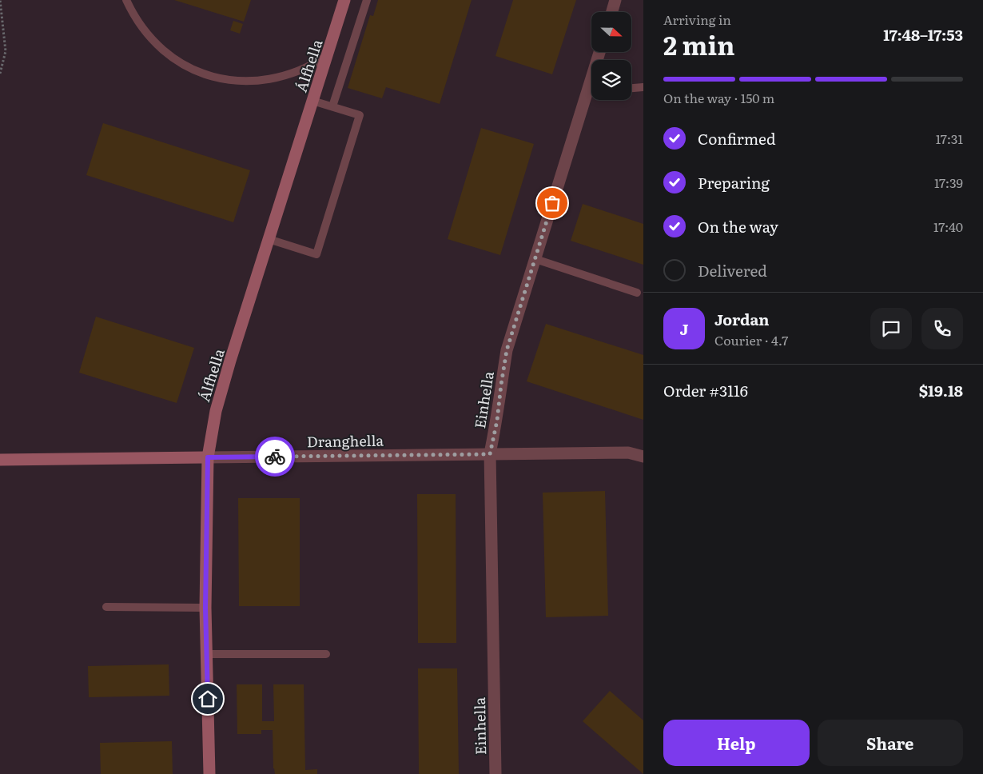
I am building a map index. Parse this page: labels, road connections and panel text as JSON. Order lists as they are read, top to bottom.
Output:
{
  "streets": {
    "street": ["Álfhella", "Einhella", "Dranghella"]
  },
  "crossings": [
    ["Álfhella", "Dranghella"],
    ["Einhella", "Dranghella"]
  ],
  "north": "right",
  "page": {
    "heading": ["2 min", "Arriving in", "17:48–17:53"],
    "panel": [
      "Jordan",
      "Courier · 4.7",
      "Order #3116",
      "$19.18"
    ],
    "bar": "On the way · 150 m",
    "list": [
      ["Confirmed", "17:31"],
      ["Preparing", "17:39"],
      ["On the way", "17:40"],
      "Delivered"
    ],
    "round": "J",
    "buttons": ["Help", "Share"]
  }
}
